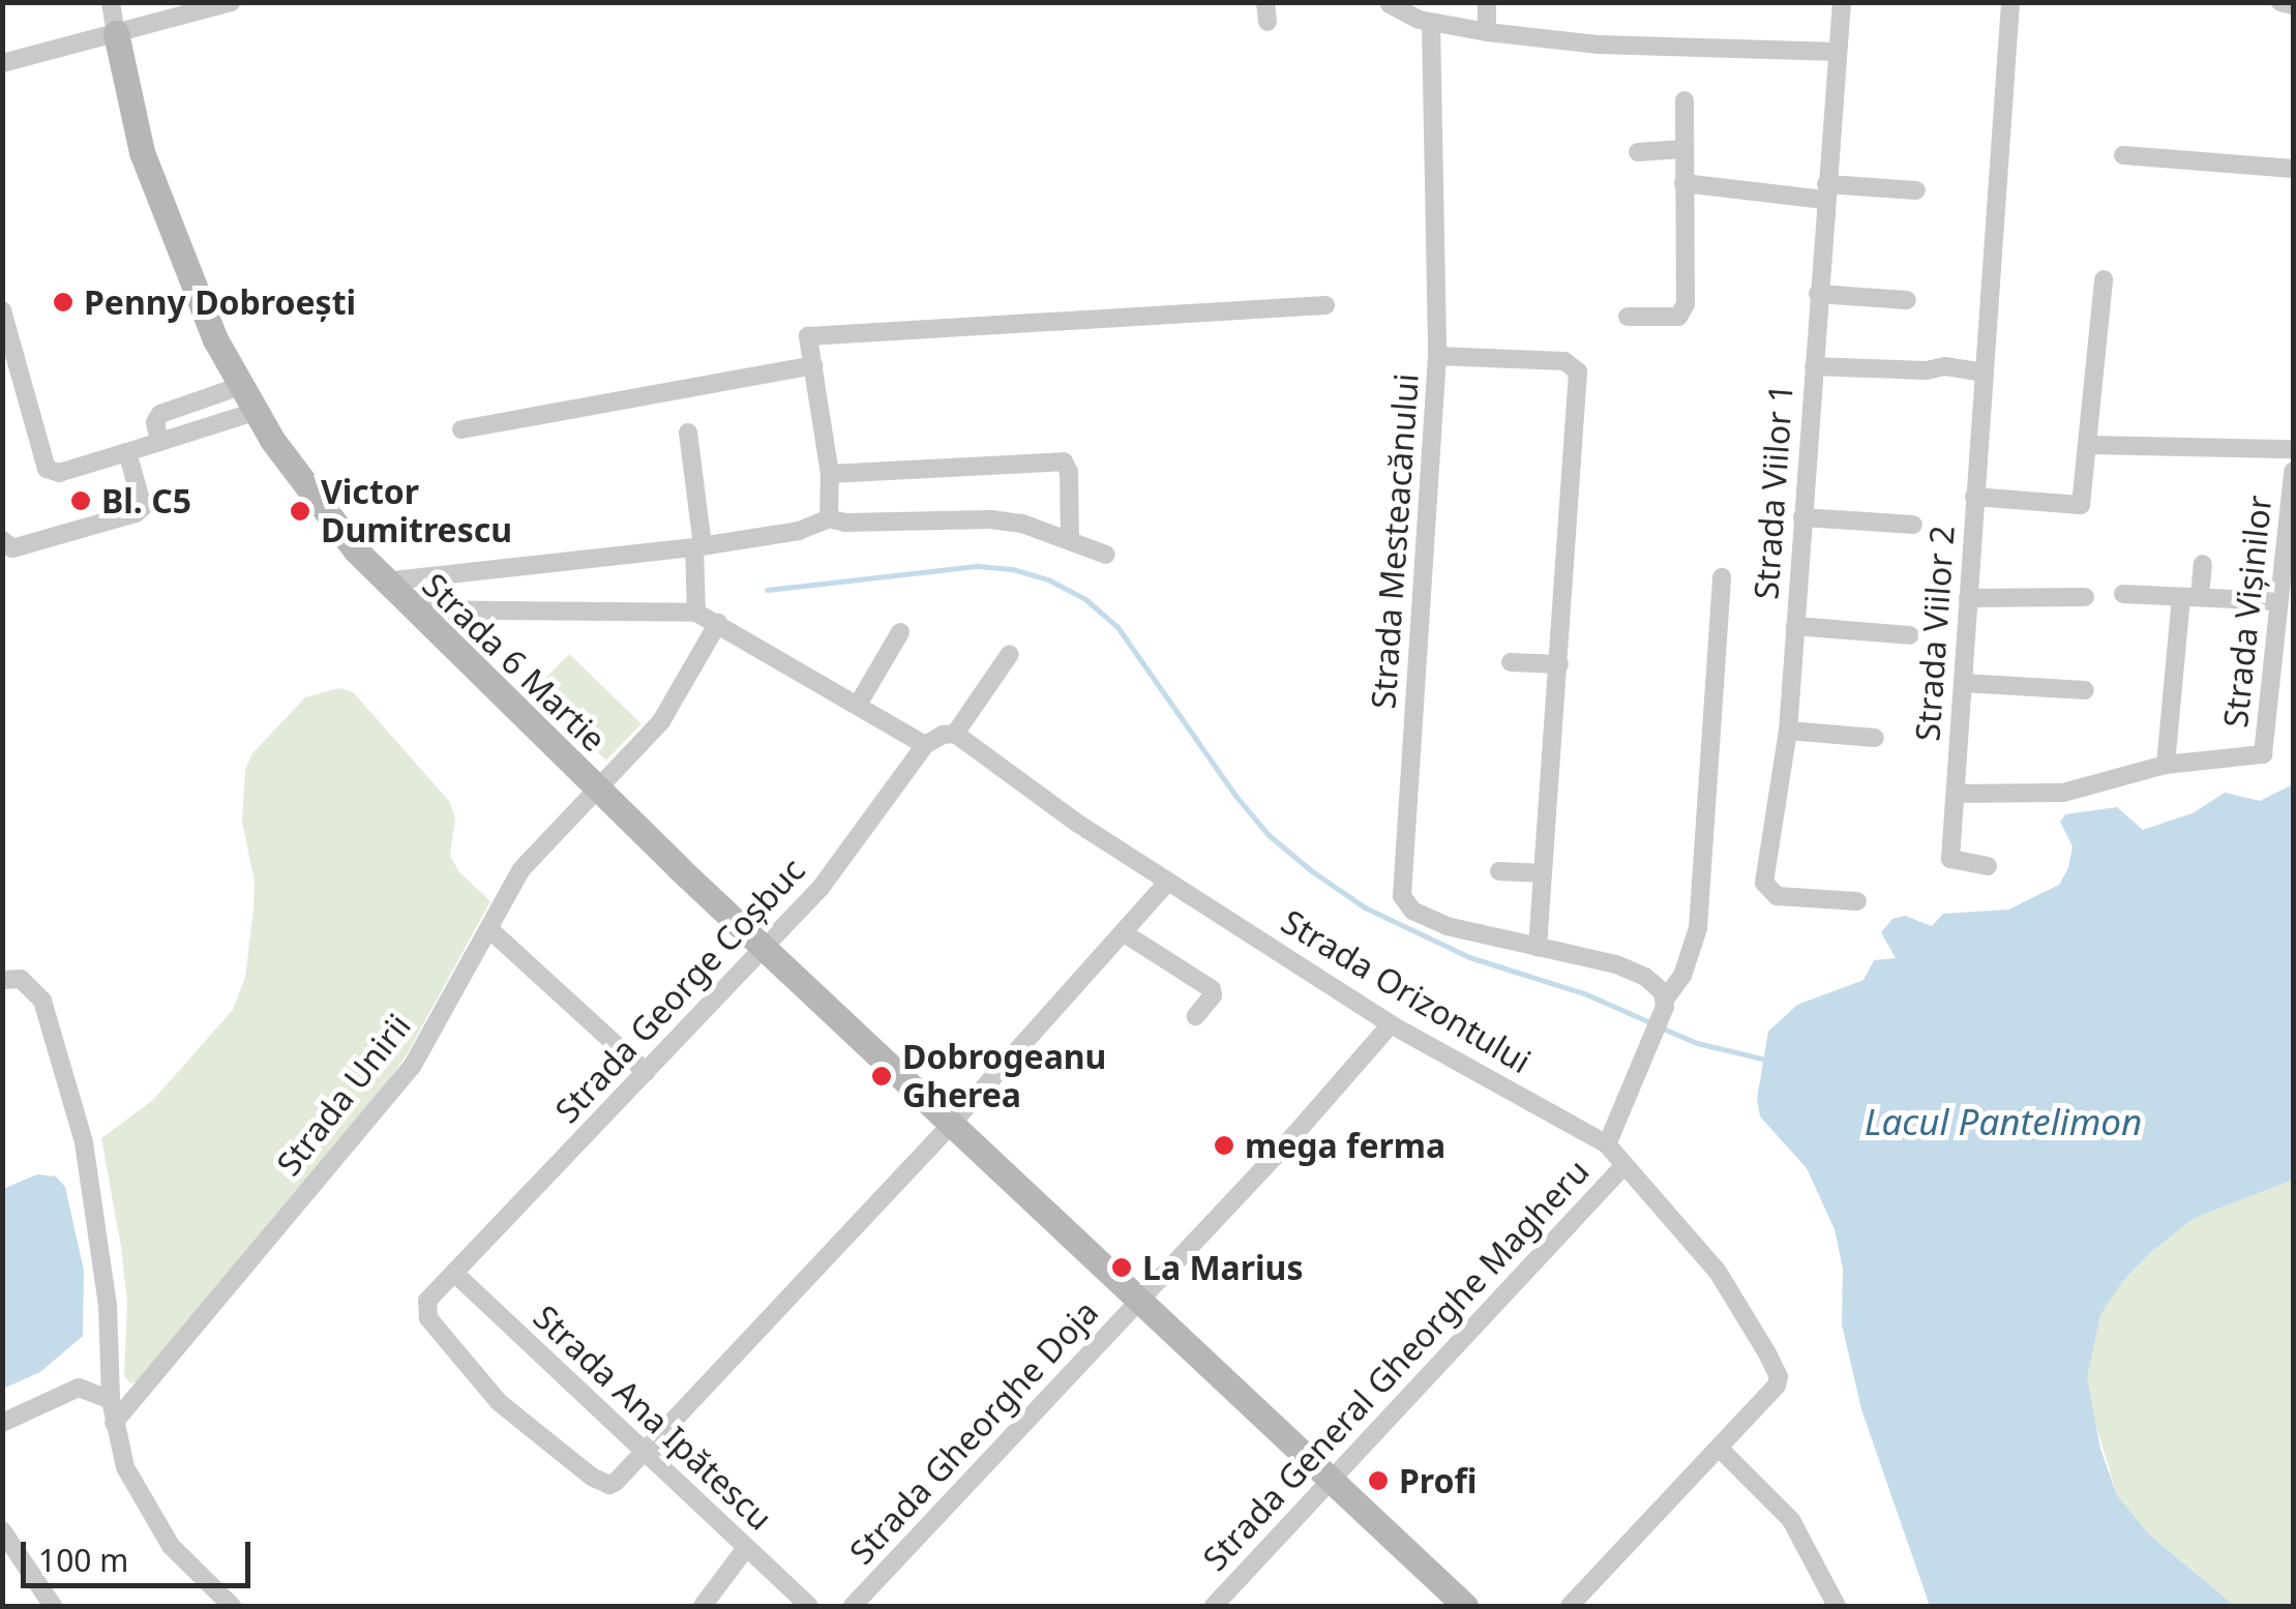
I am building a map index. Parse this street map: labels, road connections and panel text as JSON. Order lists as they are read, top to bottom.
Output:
{
  "streets": {
    "street": [
      "Strada Viilor 1",
      "Strada Mesteacănului",
      "Strada Vișinilor",
      "Strada Viilor 2",
      "Strada 6 Martie",
      "Strada George Coșbuc",
      "Strada Orizontului",
      "Strada Unirii",
      "Strada General Gheorghe Magheru",
      "Strada Ana Ipătescu",
      "Strada Gheorghe Doja"
    ]
  },
  "crossings": [
    ["Strada Viilor 1", "Strada Viilor 2"],
    ["Strada Vișinilor", "Strada Viilor 2"],
    ["Strada 6 Martie", "Strada George Coșbuc"],
    ["Strada 6 Martie", "Strada Unirii"],
    ["Strada 6 Martie", "Strada General Gheorghe Magheru"],
    ["Strada 6 Martie", "Strada Gheorghe Doja"],
    ["Strada George Coșbuc", "Strada Ana Ipătescu"],
    ["Strada Orizontului", "Strada General Gheorghe Magheru"],
    ["Strada Orizontului", "Strada Gheorghe Doja"]
  ],
  "water": ["Lacul Pantelimon"],
  "places": [
    "Penny Dobroești",
    "Bl. C5",
    "Victor Dumitrescu",
    "Dobrogeanu Gherea",
    "mega ferma",
    "La Marius",
    "Profi"
  ],
  "scale_bar": "100 m"
}
